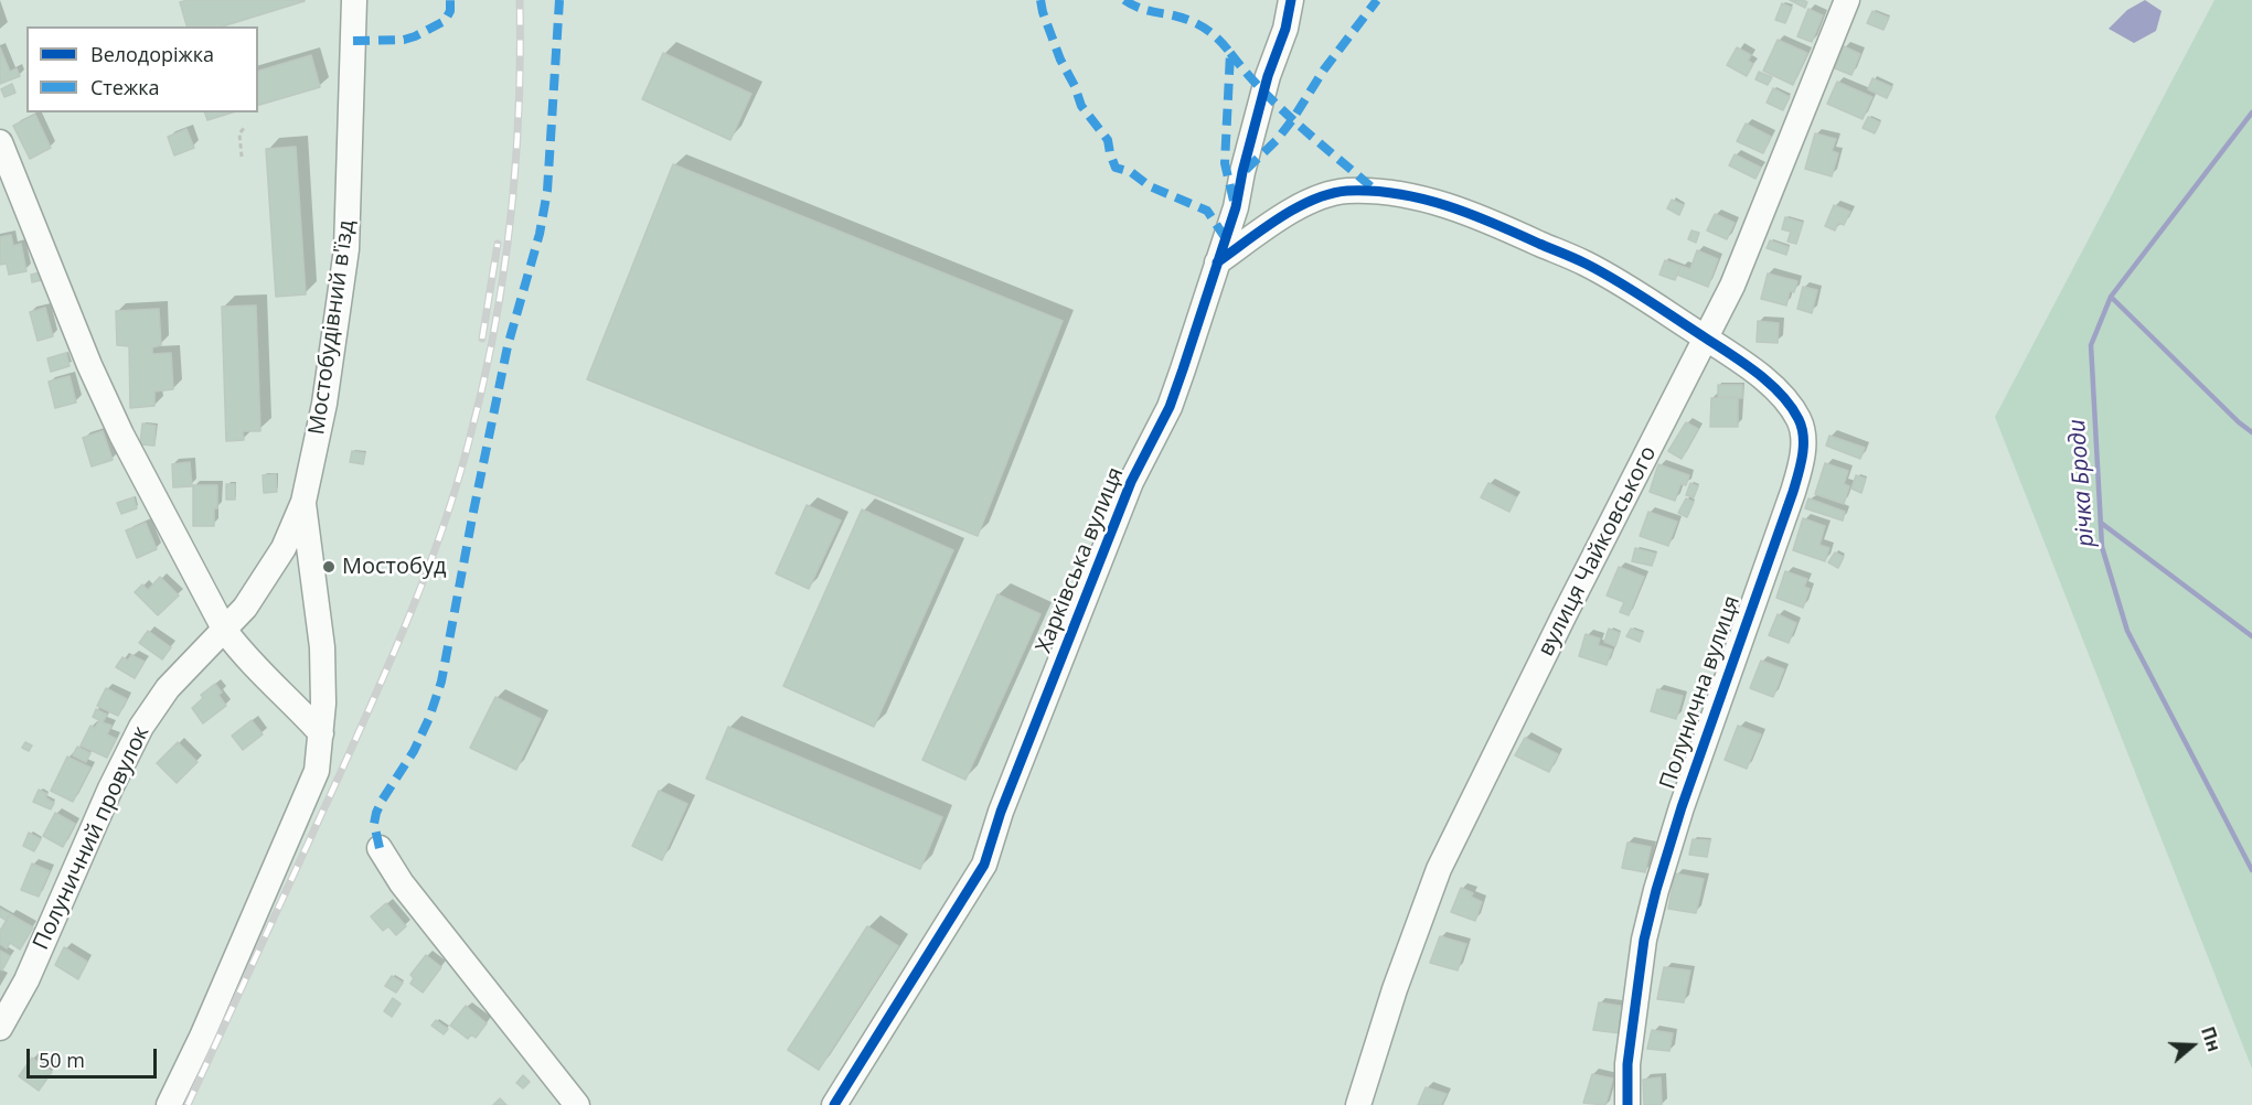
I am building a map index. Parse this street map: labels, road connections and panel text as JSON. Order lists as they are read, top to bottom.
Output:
{
  "streets": {
    "street": [
      "Мостобудівний в'їзд",
      "вулиця Чайковського",
      "Харківська вулиця",
      "Полунична вулиця",
      "Полуничний провулок"
    ]
  },
  "crossings": [
    ["Мостобудівний в'їзд", "Полуничний провулок"],
    ["вулиця Чайковського", "Полунична вулиця"],
    ["Харківська вулиця", "Полунична вулиця"]
  ],
  "water": ["річка Броди"],
  "places": ["Мостобуд"],
  "legend": ["Велодоріжка", "Стежка"],
  "scale_bar": "50 m",
  "north": "right"
}
